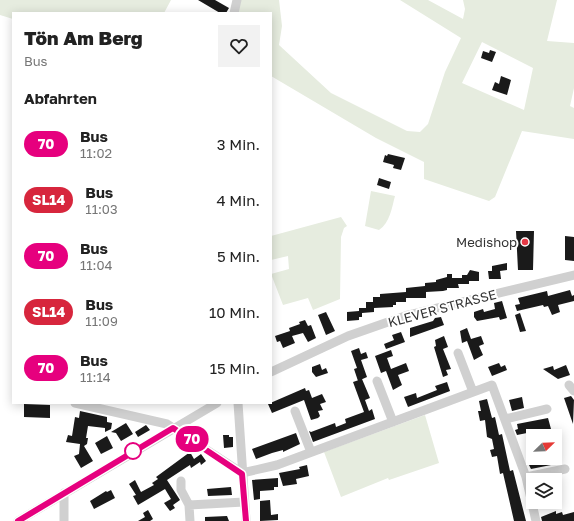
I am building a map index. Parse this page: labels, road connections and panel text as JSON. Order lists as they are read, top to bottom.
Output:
{
  "streets": {
    "street": ["KLEVER STRASSE"]
  },
  "places": ["Medishop"],
  "lines": ["bus line 70"],
  "north": "top right",
  "page": {
    "on_map": "70",
    "heading": [
      ["Tön Am Berg", "Bus"],
      "Abfahrten"
    ],
    "list": [
      {
        "mark": "70",
        "name": "Bus",
        "note": "11:02",
        "value": "3 Min."
      },
      {
        "mark": "SL14",
        "name": "Bus",
        "note": "11:03",
        "value": "4 Min."
      },
      {
        "mark": "70",
        "name": "Bus",
        "note": "11:04",
        "value": "5 Min."
      },
      {
        "mark": "SL14",
        "name": "Bus",
        "note": "11:09",
        "value": "10 Min."
      },
      {
        "mark": "70",
        "name": "Bus",
        "note": "11:14",
        "value": "15 Min."
      }
    ]
  }
}
